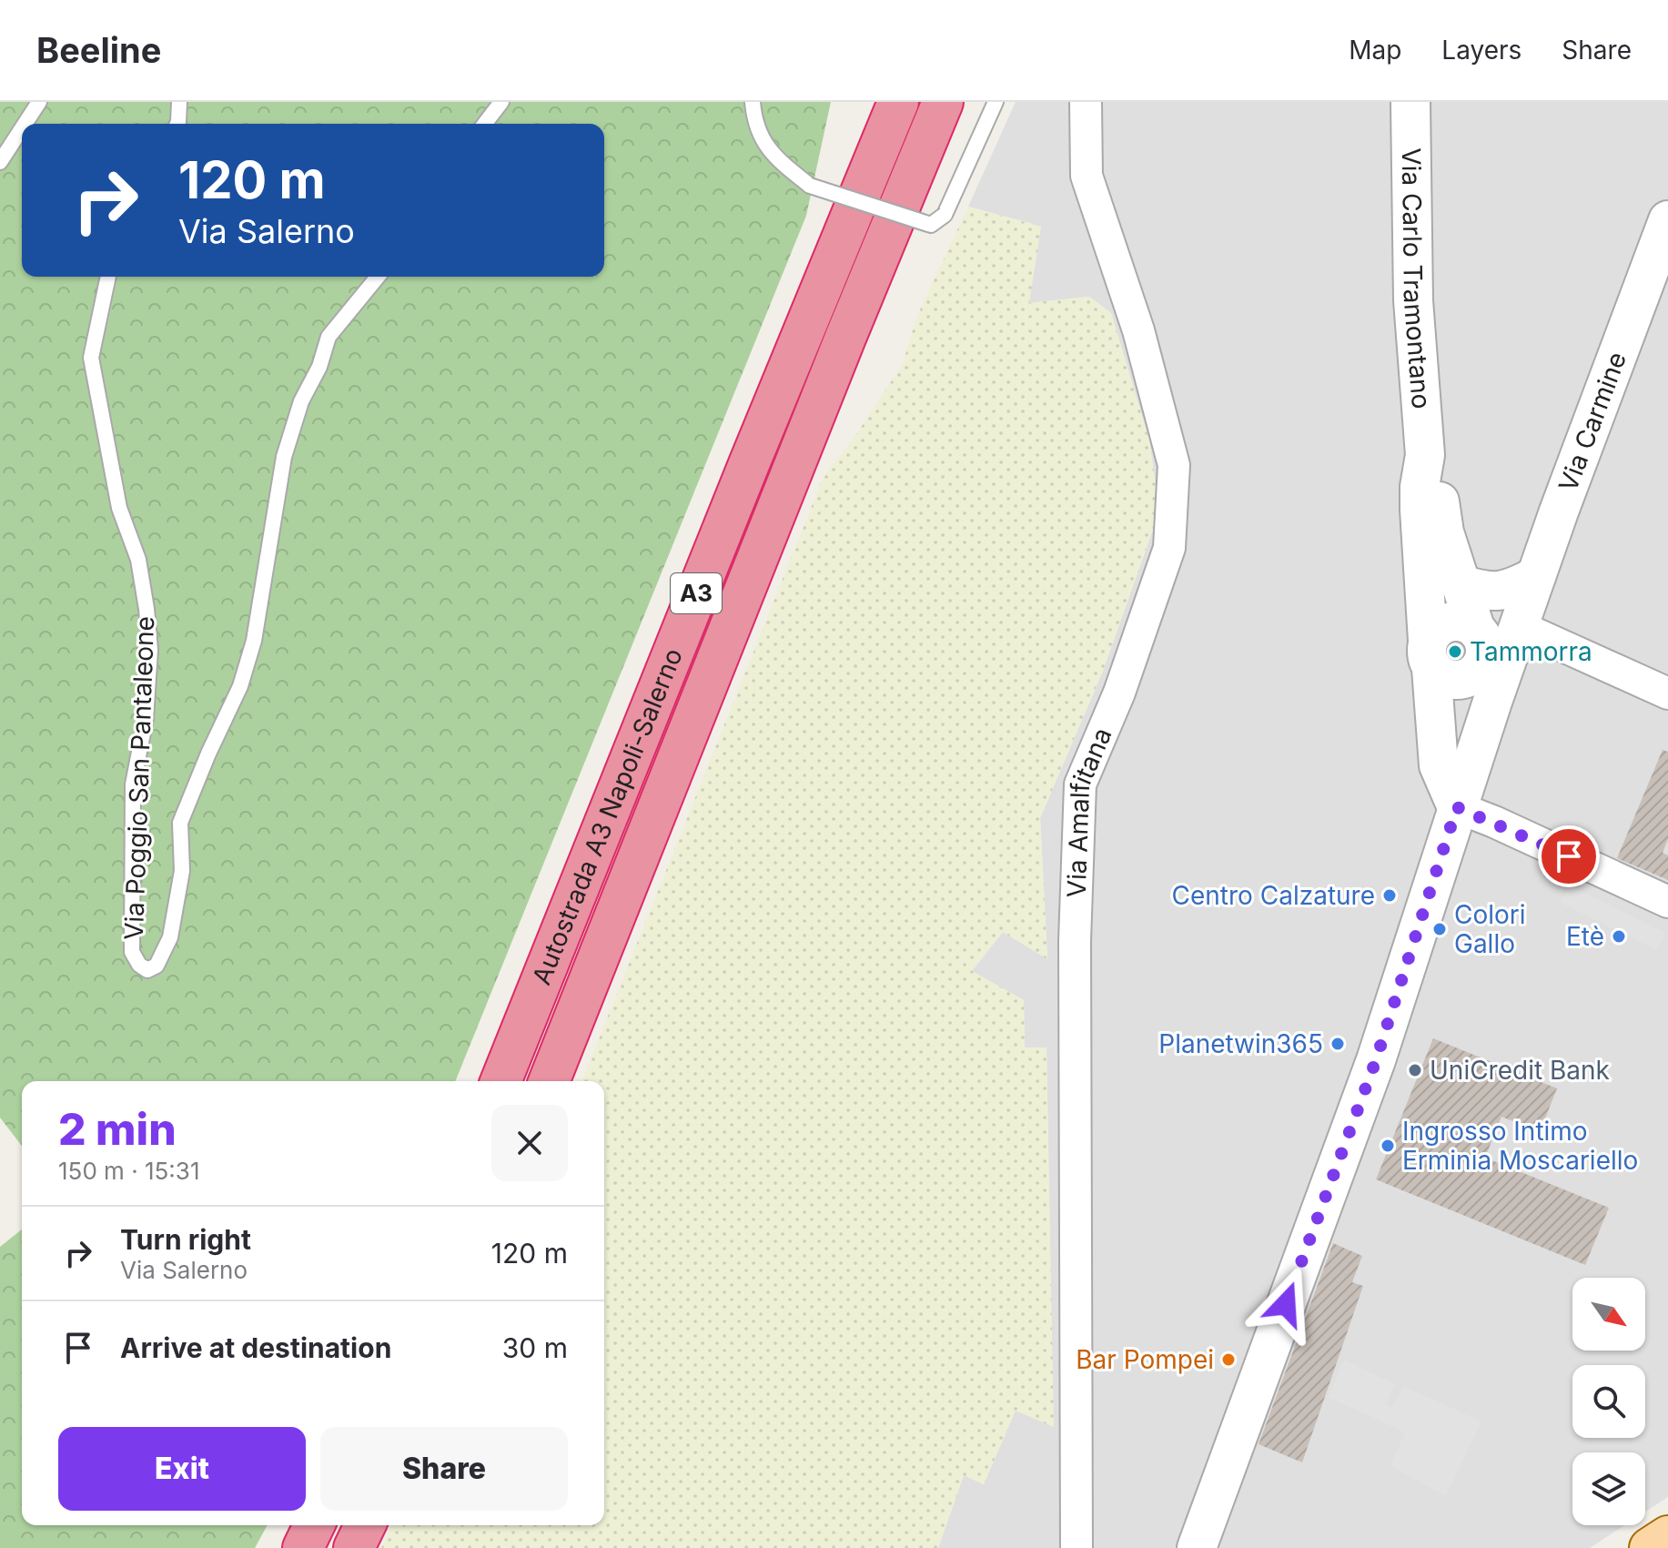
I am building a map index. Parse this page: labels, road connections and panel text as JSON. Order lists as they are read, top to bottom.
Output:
{
  "streets": {
    "highway": ["A3", "Autostrada A3 Napoli-Salerno"],
    "street": ["Via Carlo Tramontano", "Via Carmine", "Via Amalfitana"],
    "lane": ["Via Poggio San Pantaleone"]
  },
  "crossings": [
    ["Via Carlo Tramontano", "Via Carmine"]
  ],
  "places": [
    "Tammorra",
    "Centro Calzature",
    "Colori Gallo",
    "Etè",
    "Planetwin365",
    "UniCredit Bank",
    "Ingrosso Intimo Erminia Moscariello",
    "Bar Pompei"
  ],
  "north": "bottom right",
  "page": {
    "header": "Beeline",
    "nav": ["Map", "Layers", "Share"],
    "turn": ["120 m", "Via Salerno"],
    "heading": ["2 min", "150 m · 15:31"],
    "list": [
      {
        "name": "Turn right",
        "note": "Via Salerno",
        "value": "120 m"
      },
      {
        "name": "Arrive at destination",
        "value": "30 m"
      }
    ],
    "buttons": ["Exit", "Share"]
  }
}
